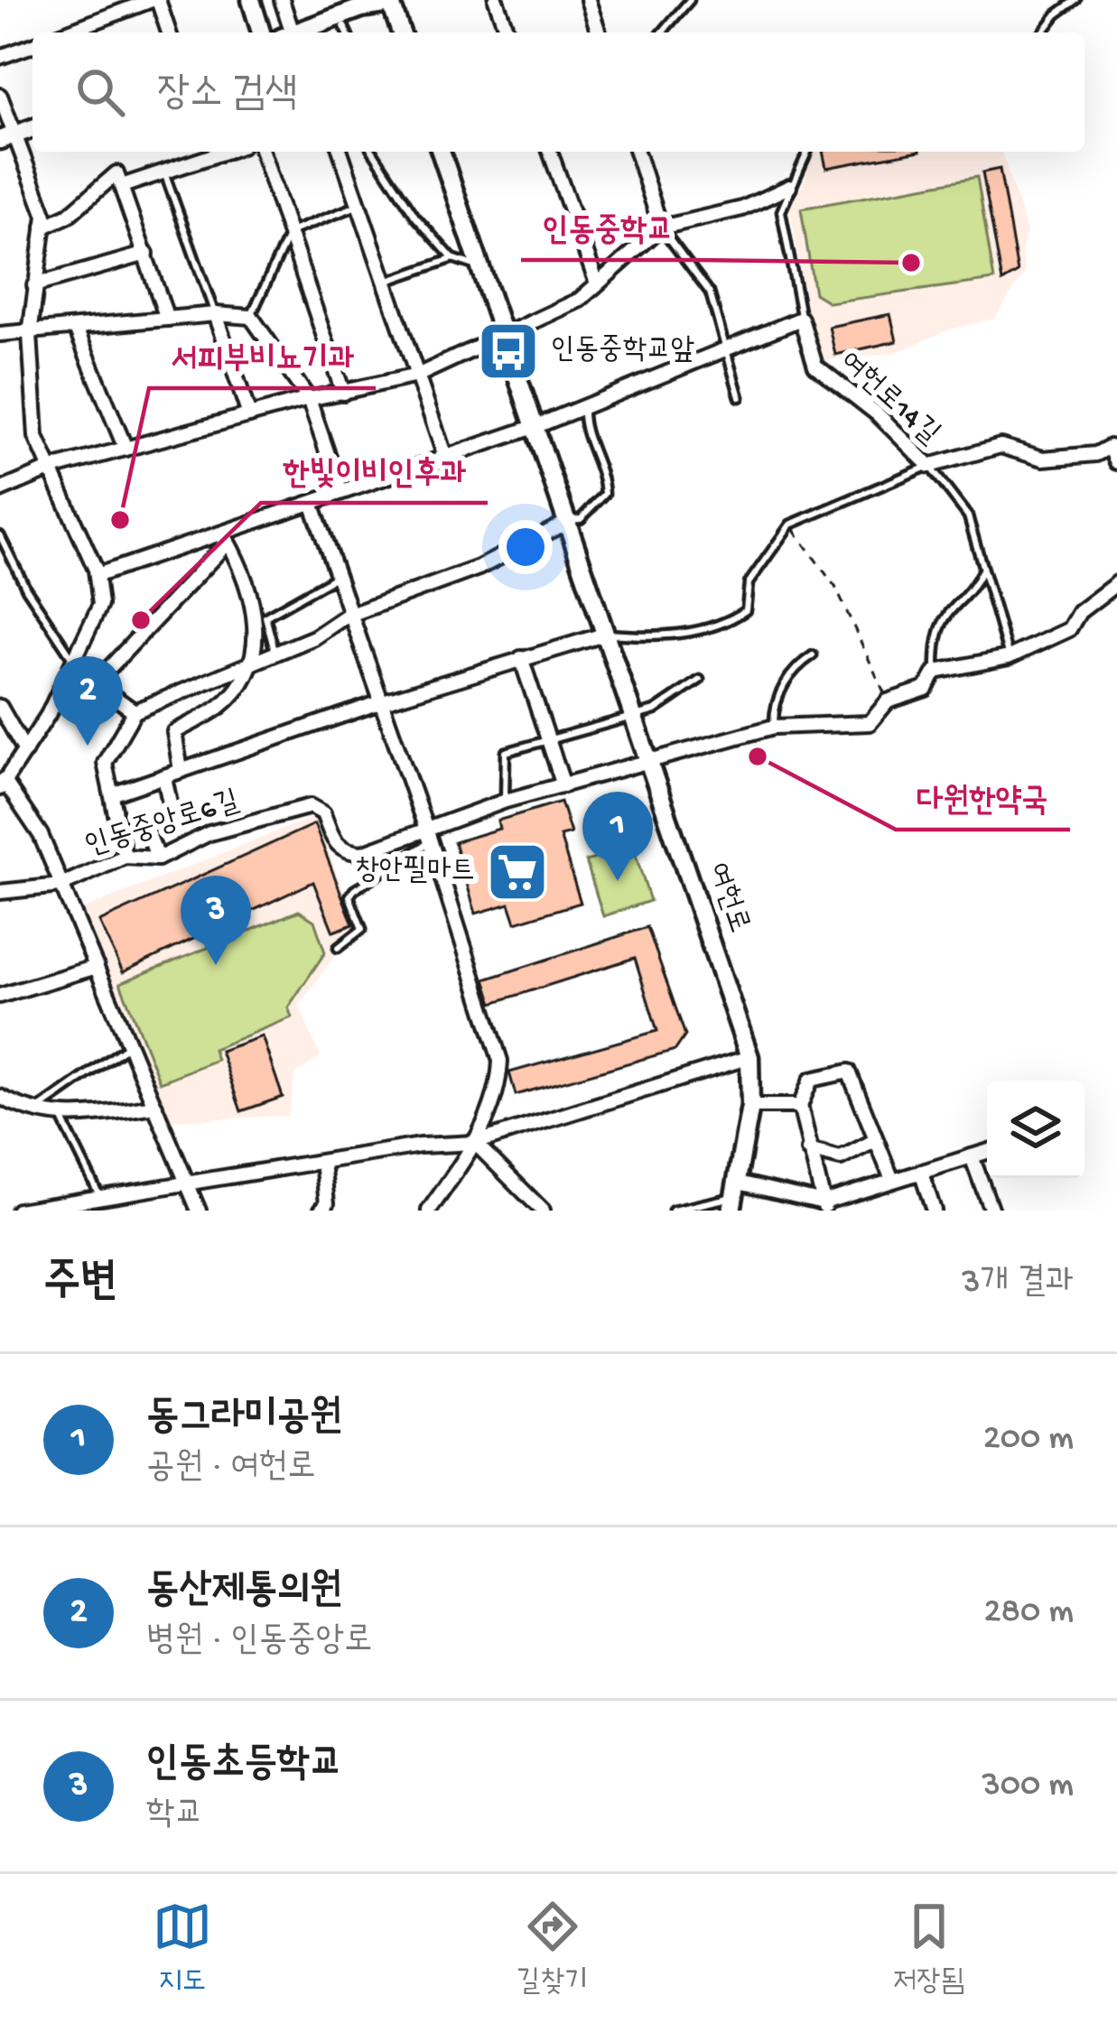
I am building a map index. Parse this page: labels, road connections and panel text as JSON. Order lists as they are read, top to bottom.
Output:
{
  "streets": {
    "street": ["여헌로14길", "인동중앙로6길", "여헌로"]
  },
  "crossings": [
    ["인동중앙로6길", "여헌로"]
  ],
  "places": {
    "other": [
      "인동중학교",
      "서피부비뇨기과",
      "한빛이비인후과",
      "다원한약국"
    ],
    "bus stop": ["인동중학교앞"],
    "supermarket": ["창안필마트"]
  },
  "page": {
    "search": "장소 검색",
    "pins": ["2", "1", "3"],
    "heading": ["주변", "3개 결과"],
    "list": [
      {
        "mark": "1",
        "name": "동그라미공원",
        "note": "공원 · 여헌로",
        "value": "200 m"
      },
      {
        "mark": "2",
        "name": "동산제통의원",
        "note": "병원 · 인동중앙로",
        "value": "280 m"
      },
      {
        "mark": "3",
        "name": "인동초등학교",
        "note": "학교",
        "value": "300 m"
      }
    ],
    "nav": ["지도", "길찾기", "저장됨"]
  }
}
